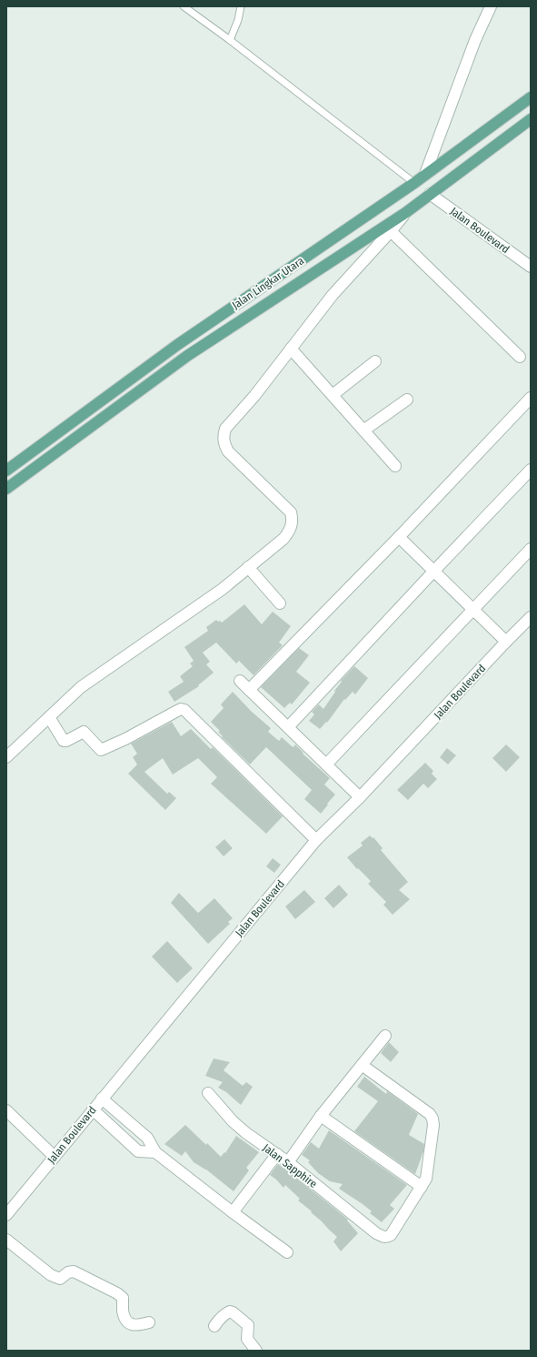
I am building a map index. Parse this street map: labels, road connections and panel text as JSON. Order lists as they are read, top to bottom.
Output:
{
  "streets": {
    "main road": ["Jalan Lingkar Utara"],
    "street": ["Jalan Boulevard", "Jalan Sapphire"]
  },
  "crossings": [
    ["Jalan Boulevard", "Jalan Lingkar Utara"]
  ]
}
